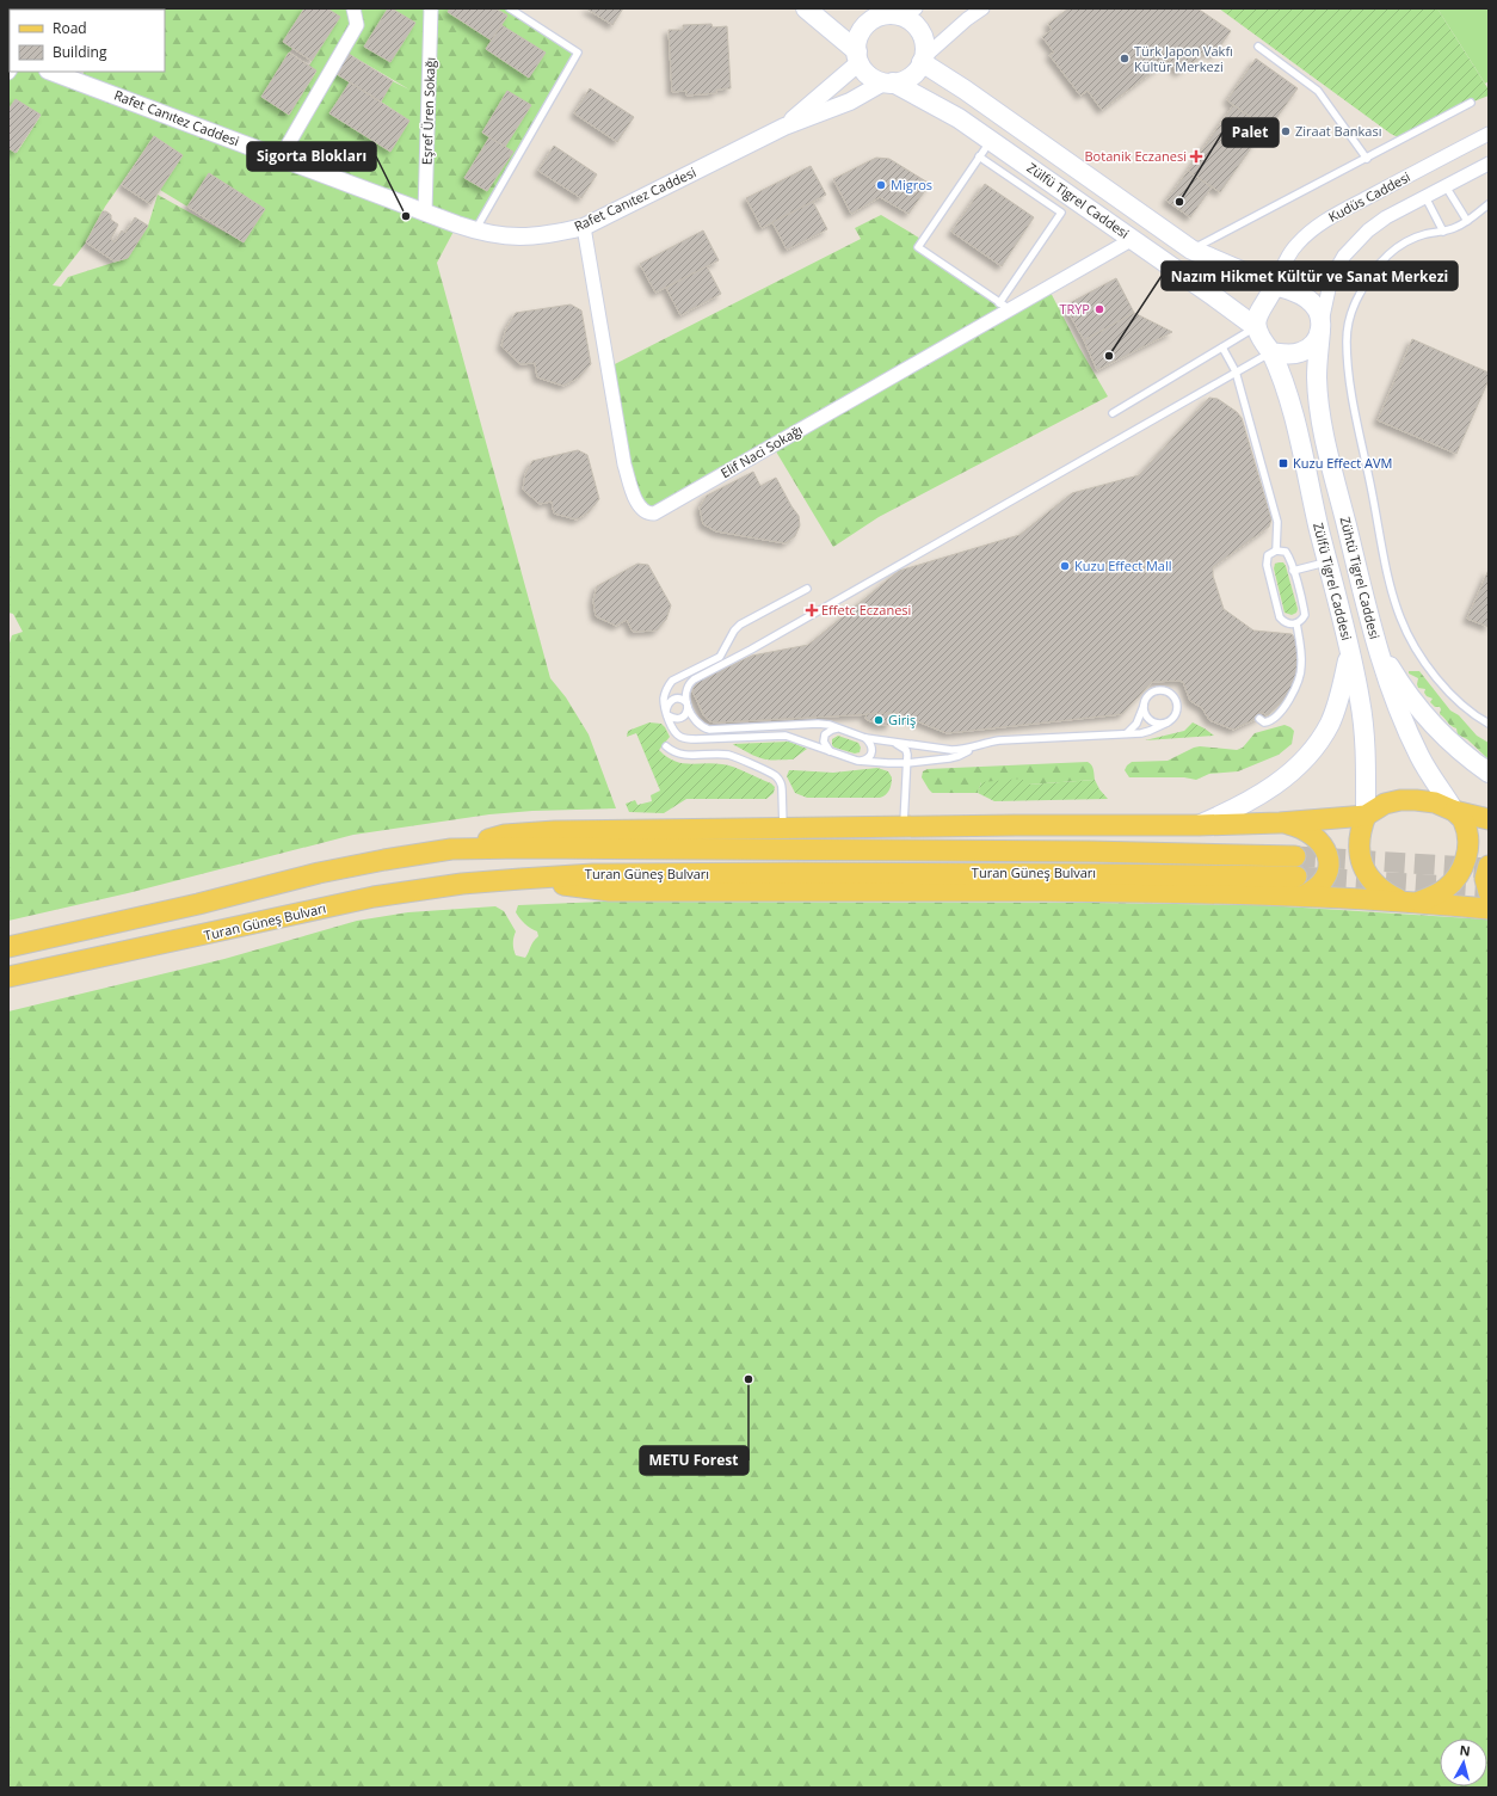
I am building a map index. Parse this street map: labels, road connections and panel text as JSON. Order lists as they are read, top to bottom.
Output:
{
  "streets": {
    "main road": ["Zülfü Tigrel Caddesi", "Zühtü Tigrel Caddesi", "Turan Güneş Bulvarı"],
    "street": [
      "Eşref Üren Sokağı",
      "Rafet Canıtez Caddesi",
      "Kudüs Caddesi",
      "Elif Naci Sokağı"
    ]
  },
  "crossings": [
    ["Eşref Üren Sokağı", "Rafet Canıtez Caddesi"],
    ["Rafet Canıtez Caddesi", "Zülfü Tigrel Caddesi"],
    ["Rafet Canıtez Caddesi", "Elif Naci Sokağı"],
    ["Kudüs Caddesi", "Zülfü Tigrel Caddesi"],
    ["Kudüs Caddesi", "Zühtü Tigrel Caddesi"],
    ["Zülfü Tigrel Caddesi", "Elif Naci Sokağı"],
    ["Zülfü Tigrel Caddesi", "Zühtü Tigrel Caddesi"]
  ],
  "places": {
    "other": [
      "Türk Japon Vakfı Kültür Merkezi",
      "Ziraat Bankası",
      "Migros",
      "Palet",
      "Sigorta Blokları",
      "TRYP",
      "Nazım Hikmet Kültür ve Sanat Merkezi",
      "Kuzu Effect Mall",
      "Giriş",
      "METU Forest"
    ],
    "health": ["Botanik Eczanesi", "Effetc Eczanesi"],
    "transit": ["Kuzu Effect AVM"]
  },
  "legend": ["Road", "Building"],
  "north": "top"
}
